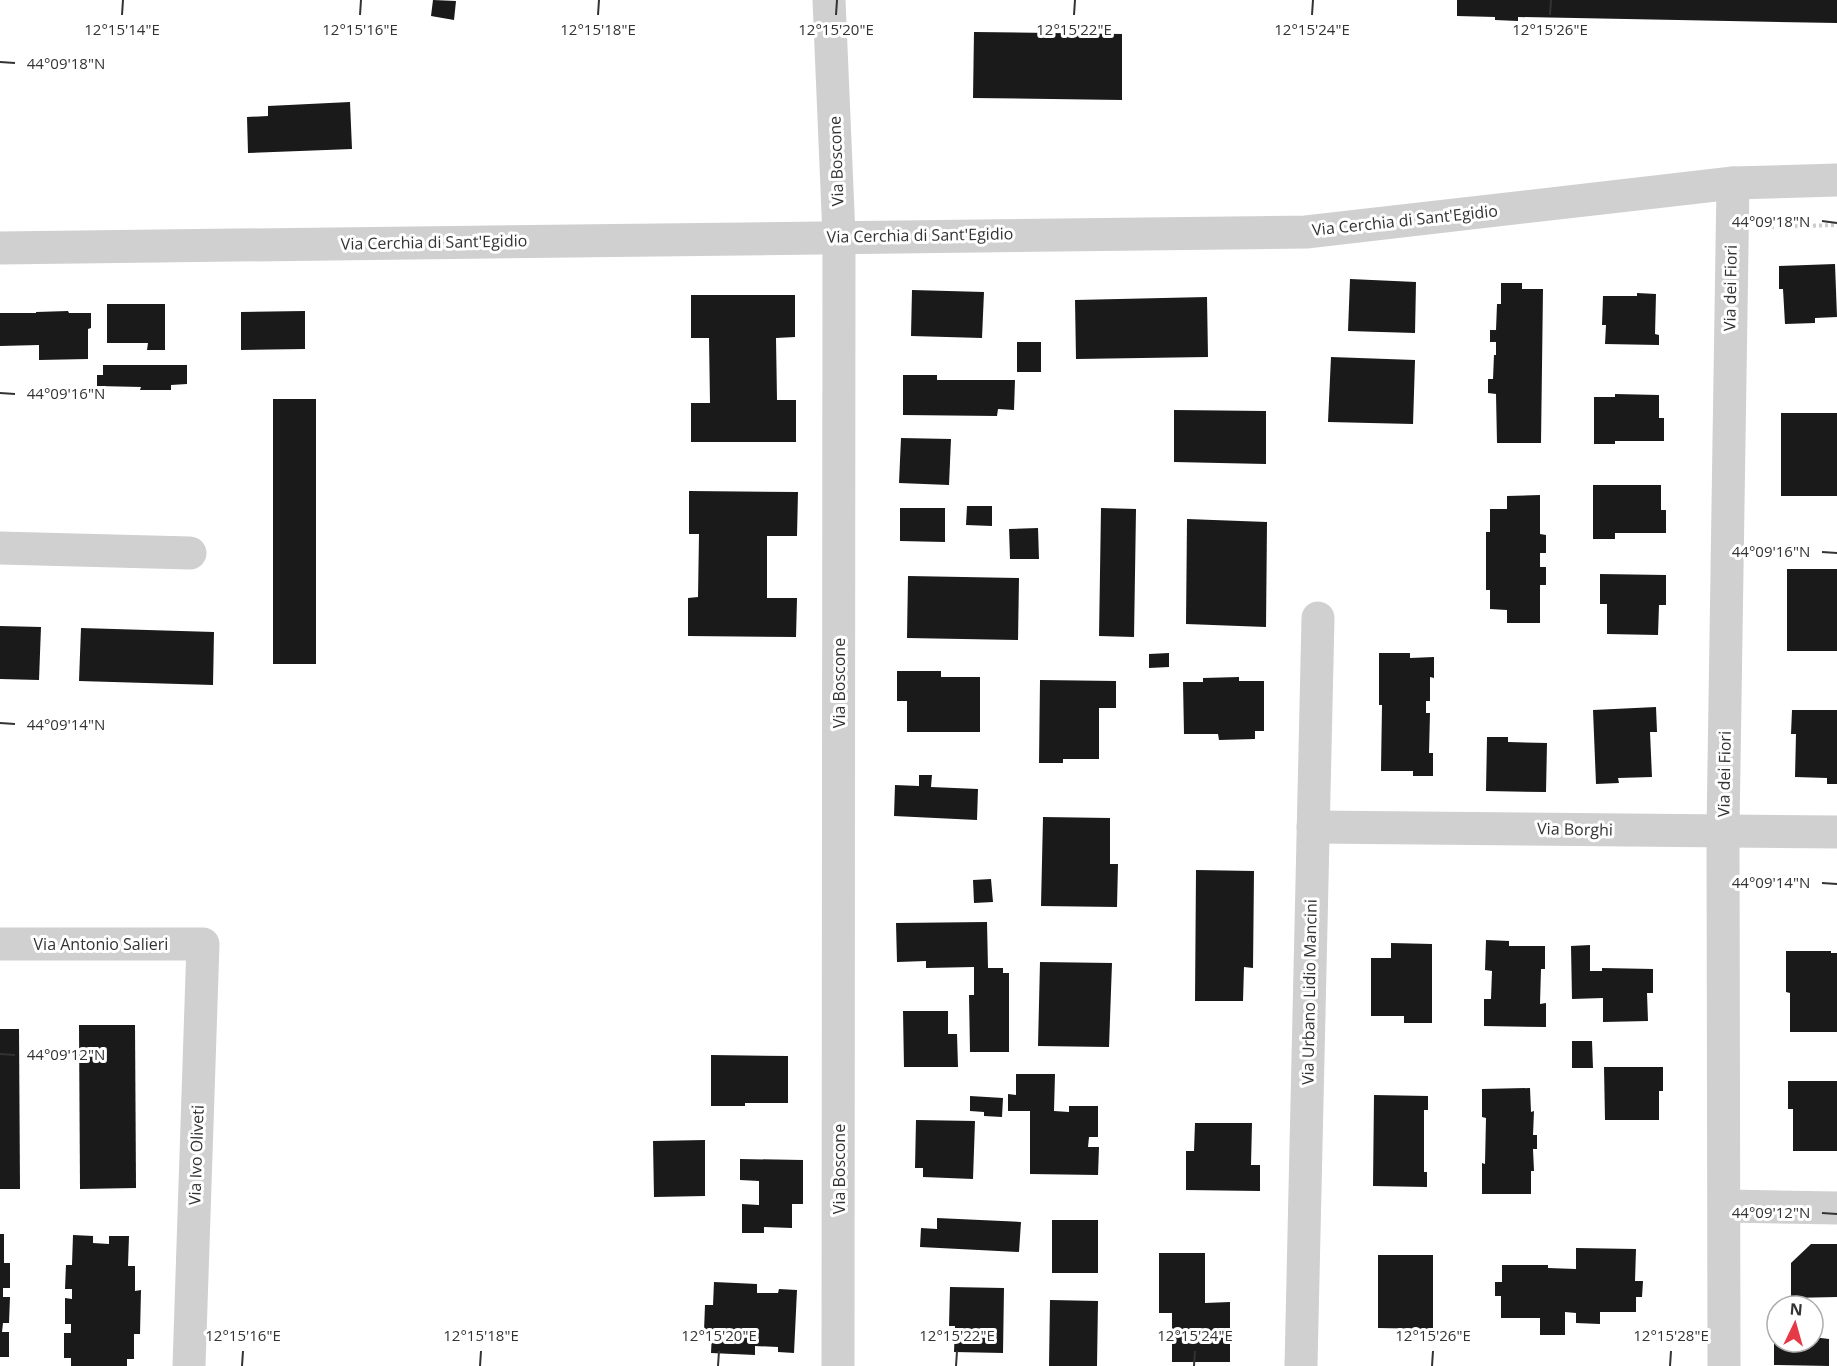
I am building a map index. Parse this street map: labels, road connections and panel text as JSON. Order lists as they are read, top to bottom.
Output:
{
  "streets": {
    "street": [
      "Via Boscone",
      "Via Cerchia di Sant'Egidio",
      "Via dei Fiori",
      "Via Borghi",
      "Via Antonio Salieri",
      "Via Urbano Lidio Mancini",
      "Via Ivo Oliveti"
    ]
  },
  "crossings": [
    ["Via Boscone", "Via Cerchia di Sant'Egidio"],
    ["Via Cerchia di Sant'Egidio", "Via dei Fiori"],
    ["Via dei Fiori", "Via Borghi"],
    ["Via Borghi", "Via Urbano Lidio Mancini"],
    ["Via Antonio Salieri", "Via Ivo Oliveti"]
  ],
  "north": "top",
  "coordinates": [
    "12°15'14\"E",
    "12°15'16\"E",
    "12°15'18\"E",
    "12°15'20\"E",
    "12°15'22\"E",
    "12°15'24\"E",
    "12°15'26\"E",
    "44°09'18\"N",
    "44°09'16\"N",
    "44°09'14\"N",
    "44°09'12\"N",
    "12°15'28\"E"
  ]
}
